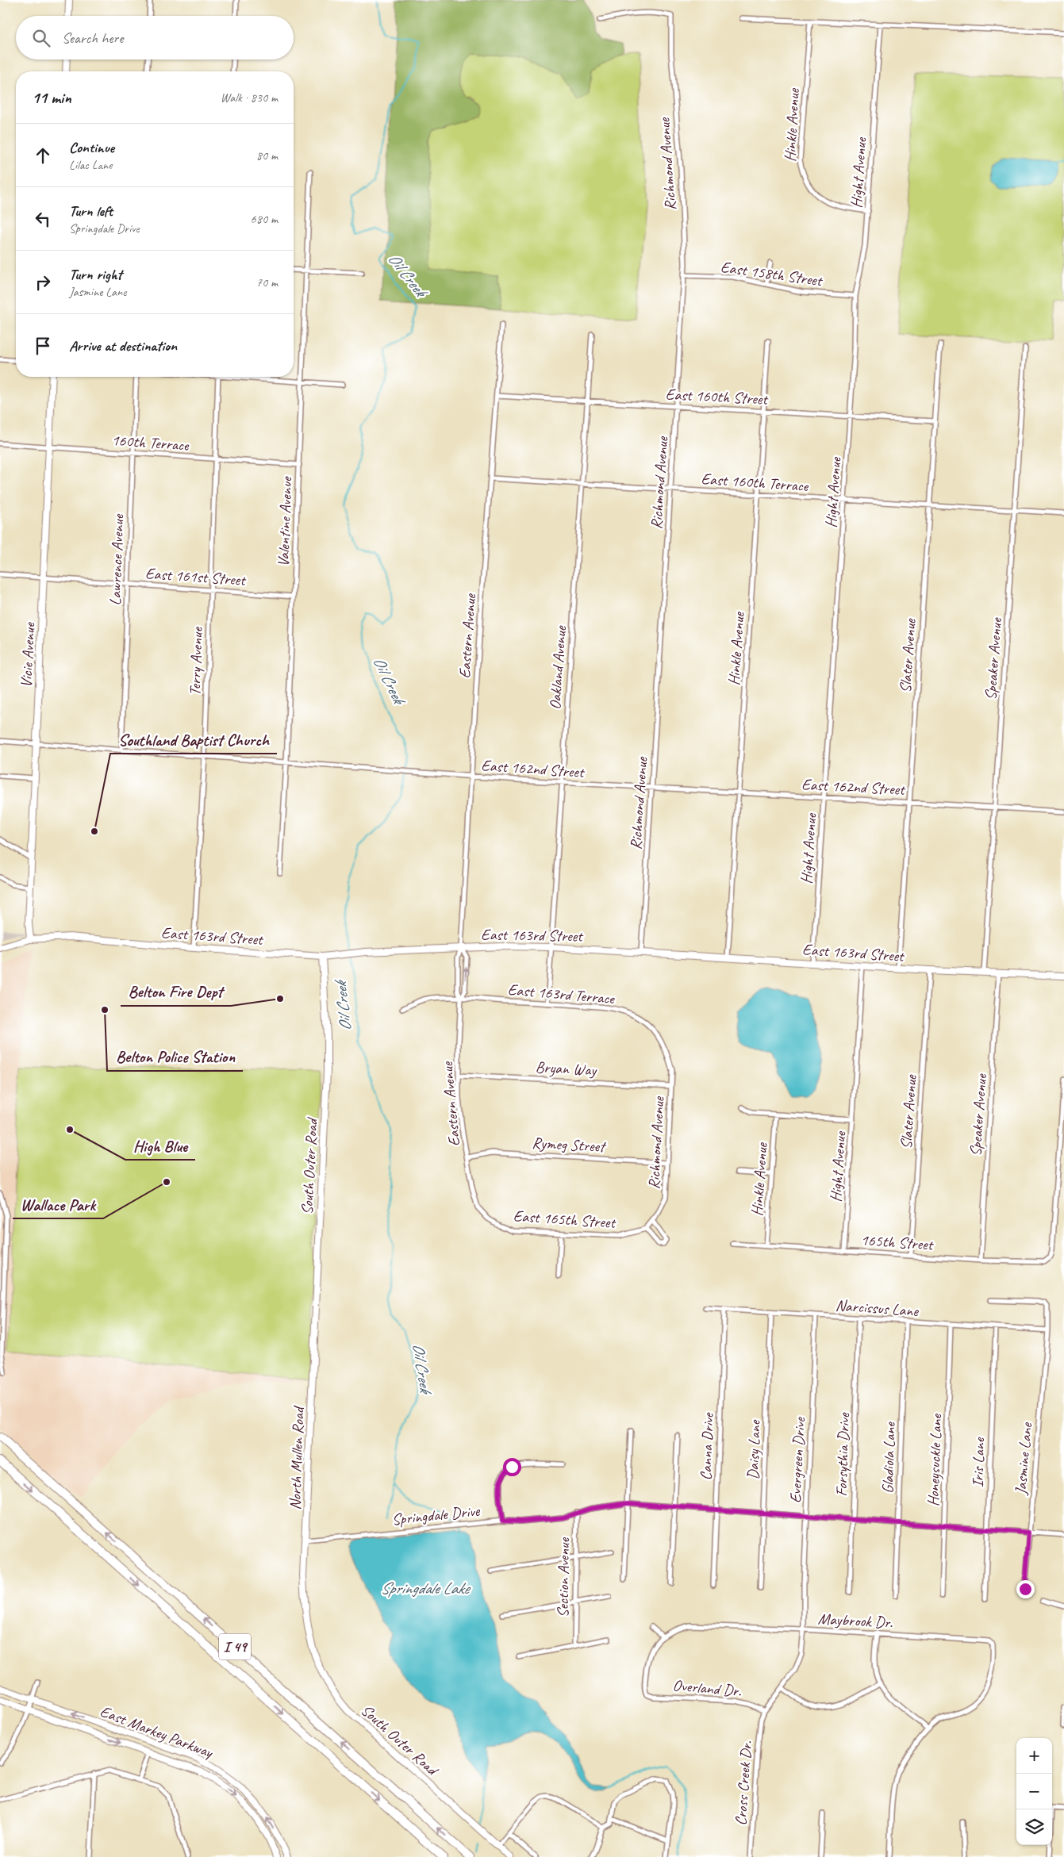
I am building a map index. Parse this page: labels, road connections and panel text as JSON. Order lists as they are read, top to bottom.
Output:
{
  "streets": {
    "highway": ["I 49"],
    "street": [
      "Hinkle Avenue",
      "Richmond Avenue",
      "Hight Avenue",
      "East 158th Street",
      "East 160th Street",
      "160th Terrace",
      "East 160th Terrace",
      "Valentine Avenue",
      "Lawrence Avenue",
      "East 161st Street",
      "Eastern Avenue",
      "Vicie Avenue",
      "Slater Avenue",
      "Speaker Avenue",
      "Terry Avenue",
      "Oakland Avenue",
      "East 162nd Street",
      "East 163rd Street",
      "East 163rd Terrace",
      "Bryan Way",
      "Rymeg Street",
      "South Outer Road",
      "East 165th Street",
      "165th Street",
      "Narcissus Lane",
      "Canna Drive",
      "Daisy Lane",
      "Forsythia Drive",
      "Gladiola Lane",
      "North Mullen Road",
      "Jasmine Lane",
      "Evergreen Drive",
      "Honeysuckle Lane",
      "Iris Lane",
      "Springdale Drive",
      "Section Avenue",
      "Maybrook Dr.",
      "Overland Dr.",
      "East Markey Parkway",
      "Cross Creek Dr."
    ]
  },
  "crossings": [
    ["Hinkle Avenue", "Hight Avenue"],
    ["Hinkle Avenue", "East 160th Street"],
    ["Hinkle Avenue", "East 160th Terrace"],
    ["Hinkle Avenue", "East 162nd Street"],
    ["Hinkle Avenue", "East 163rd Street"],
    ["Hinkle Avenue", "165th Street"],
    ["Richmond Avenue", "East 158th Street"],
    ["Richmond Avenue", "East 160th Street"],
    ["Richmond Avenue", "East 160th Terrace"],
    ["Richmond Avenue", "East 162nd Street"],
    ["Richmond Avenue", "East 163rd Street"],
    ["Richmond Avenue", "East 163rd Terrace"],
    ["Richmond Avenue", "Bryan Way"],
    ["Richmond Avenue", "Rymeg Street"],
    ["Richmond Avenue", "East 165th Street"],
    ["Hight Avenue", "East 158th Street"],
    ["Hight Avenue", "East 160th Street"],
    ["Hight Avenue", "East 160th Terrace"],
    ["Hight Avenue", "East 162nd Street"],
    ["Hight Avenue", "East 163rd Street"],
    ["Hight Avenue", "165th Street"],
    ["East 160th Street", "Eastern Avenue"],
    ["East 160th Street", "Slater Avenue"],
    ["East 160th Street", "Oakland Avenue"],
    ["160th Terrace", "Valentine Avenue"],
    ["160th Terrace", "Lawrence Avenue"],
    ["160th Terrace", "Vicie Avenue"],
    ["160th Terrace", "Terry Avenue"],
    ["East 160th Terrace", "Eastern Avenue"],
    ["East 160th Terrace", "Slater Avenue"],
    ["East 160th Terrace", "Speaker Avenue"],
    ["East 160th Terrace", "Oakland Avenue"],
    ["Valentine Avenue", "East 161st Street"],
    ["Valentine Avenue", "East 162nd Street"],
    ["Lawrence Avenue", "East 161st Street"],
    ["Lawrence Avenue", "East 162nd Street"],
    ["East 161st Street", "Vicie Avenue"],
    ["East 161st Street", "Terry Avenue"],
    ["Eastern Avenue", "East 162nd Street"],
    ["Eastern Avenue", "East 163rd Street"],
    ["Eastern Avenue", "East 163rd Terrace"],
    ["Eastern Avenue", "Bryan Way"],
    ["Eastern Avenue", "Rymeg Street"],
    ["Eastern Avenue", "East 165th Street"],
    ["Vicie Avenue", "East 162nd Street"],
    ["Vicie Avenue", "East 163rd Street"],
    ["Slater Avenue", "East 162nd Street"],
    ["Slater Avenue", "East 163rd Street"],
    ["Slater Avenue", "165th Street"],
    ["Speaker Avenue", "East 162nd Street"],
    ["Speaker Avenue", "East 163rd Street"],
    ["Speaker Avenue", "165th Street"],
    ["Terry Avenue", "East 162nd Street"],
    ["Terry Avenue", "East 163rd Street"],
    ["Oakland Avenue", "East 162nd Street"],
    ["Oakland Avenue", "East 163rd Street"],
    ["Oakland Avenue", "East 163rd Terrace"],
    ["East 163rd Street", "South Outer Road"],
    ["East 163rd Terrace", "Bryan Way"],
    ["South Outer Road", "North Mullen Road"],
    ["Narcissus Lane", "Canna Drive"],
    ["Narcissus Lane", "Daisy Lane"],
    ["Narcissus Lane", "Forsythia Drive"],
    ["Narcissus Lane", "Gladiola Lane"],
    ["Narcissus Lane", "Jasmine Lane"],
    ["Narcissus Lane", "Evergreen Drive"],
    ["Narcissus Lane", "Honeysuckle Lane"],
    ["Narcissus Lane", "Iris Lane"],
    ["Canna Drive", "Springdale Drive"],
    ["Daisy Lane", "Springdale Drive"],
    ["Forsythia Drive", "Springdale Drive"],
    ["Gladiola Lane", "Springdale Drive"],
    ["North Mullen Road", "Springdale Drive"],
    ["Jasmine Lane", "Springdale Drive"],
    ["Evergreen Drive", "Springdale Drive"],
    ["Evergreen Drive", "Maybrook Dr."],
    ["Evergreen Drive", "Overland Dr."],
    ["Evergreen Drive", "Cross Creek Dr."],
    ["Honeysuckle Lane", "Springdale Drive"],
    ["Iris Lane", "Springdale Drive"],
    ["Springdale Drive", "Section Avenue"],
    ["Maybrook Dr.", "Overland Dr."],
    ["Overland Dr.", "Cross Creek Dr."]
  ],
  "water": ["Oil Creek", "Springdale Lake"],
  "places": [
    "Southland Baptist Church",
    "Belton Fire Dept",
    "Belton Police Station",
    "High Blue",
    "Wallace Park"
  ],
  "page": {
    "search": "Search here",
    "heading": ["11 min", "Walk · 830 m"],
    "list": [
      ["Continue", "Lilac Lane", "80 m"],
      ["Turn left", "Springdale Drive", "680 m"],
      ["Turn right", "Jasmine Lane", "70 m"],
      "Arrive at destination"
    ],
    "map_buttons": ["+", "−"]
  }
}
